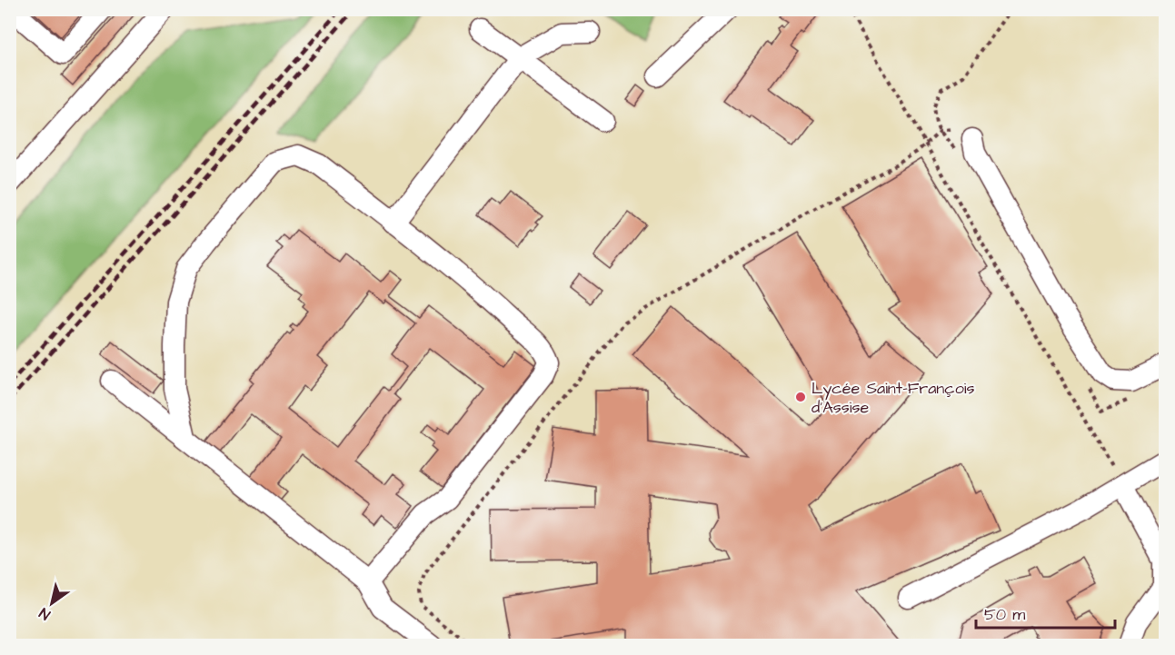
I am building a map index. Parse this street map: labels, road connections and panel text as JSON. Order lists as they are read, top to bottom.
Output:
{
  "places": ["Lycée Saint-François d'Assise"],
  "scale_bar": "50 m",
  "north": "bottom left"
}
